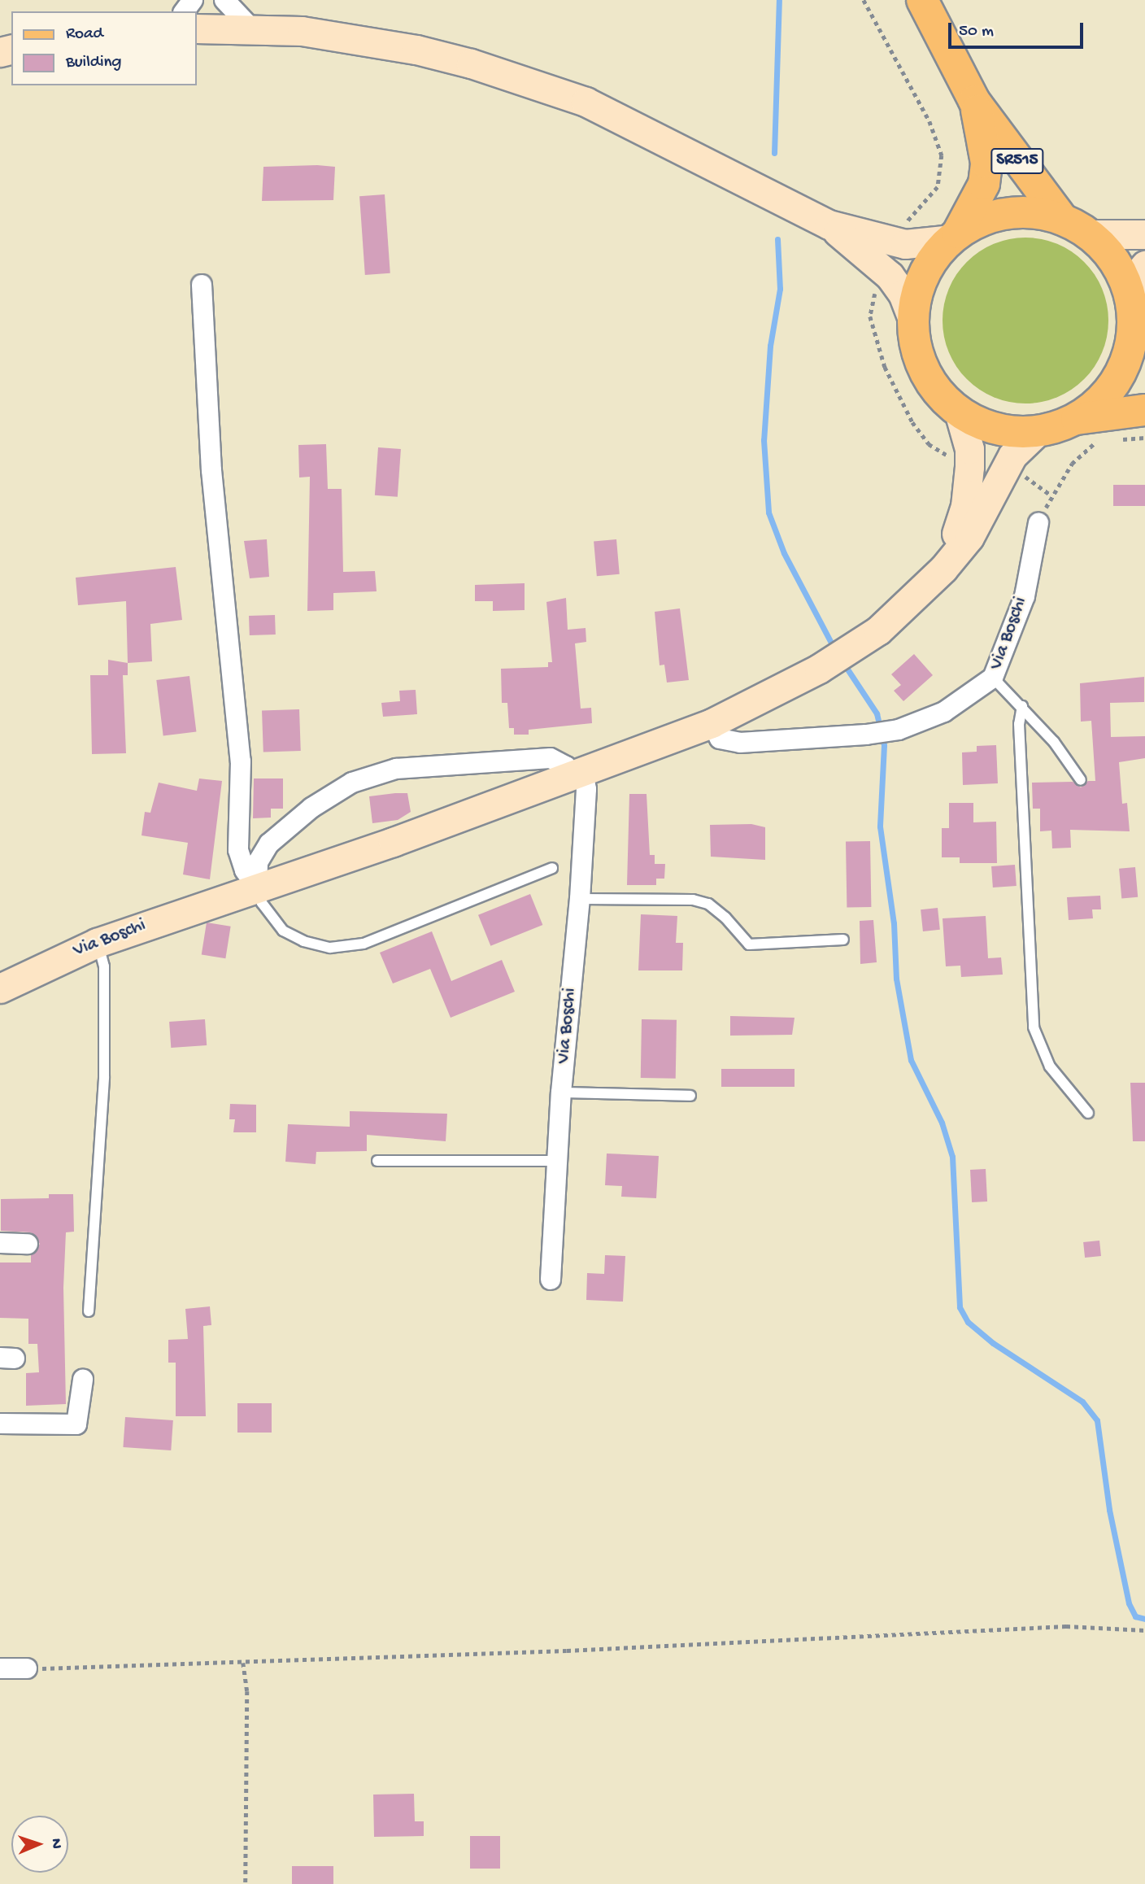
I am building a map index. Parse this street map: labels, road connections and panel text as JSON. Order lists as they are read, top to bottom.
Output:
{
  "streets": {
    "main road": ["SR515", "Via Boschi"]
  },
  "legend": ["Road", "Building"],
  "scale_bar": "50 m",
  "north": "right"
}
